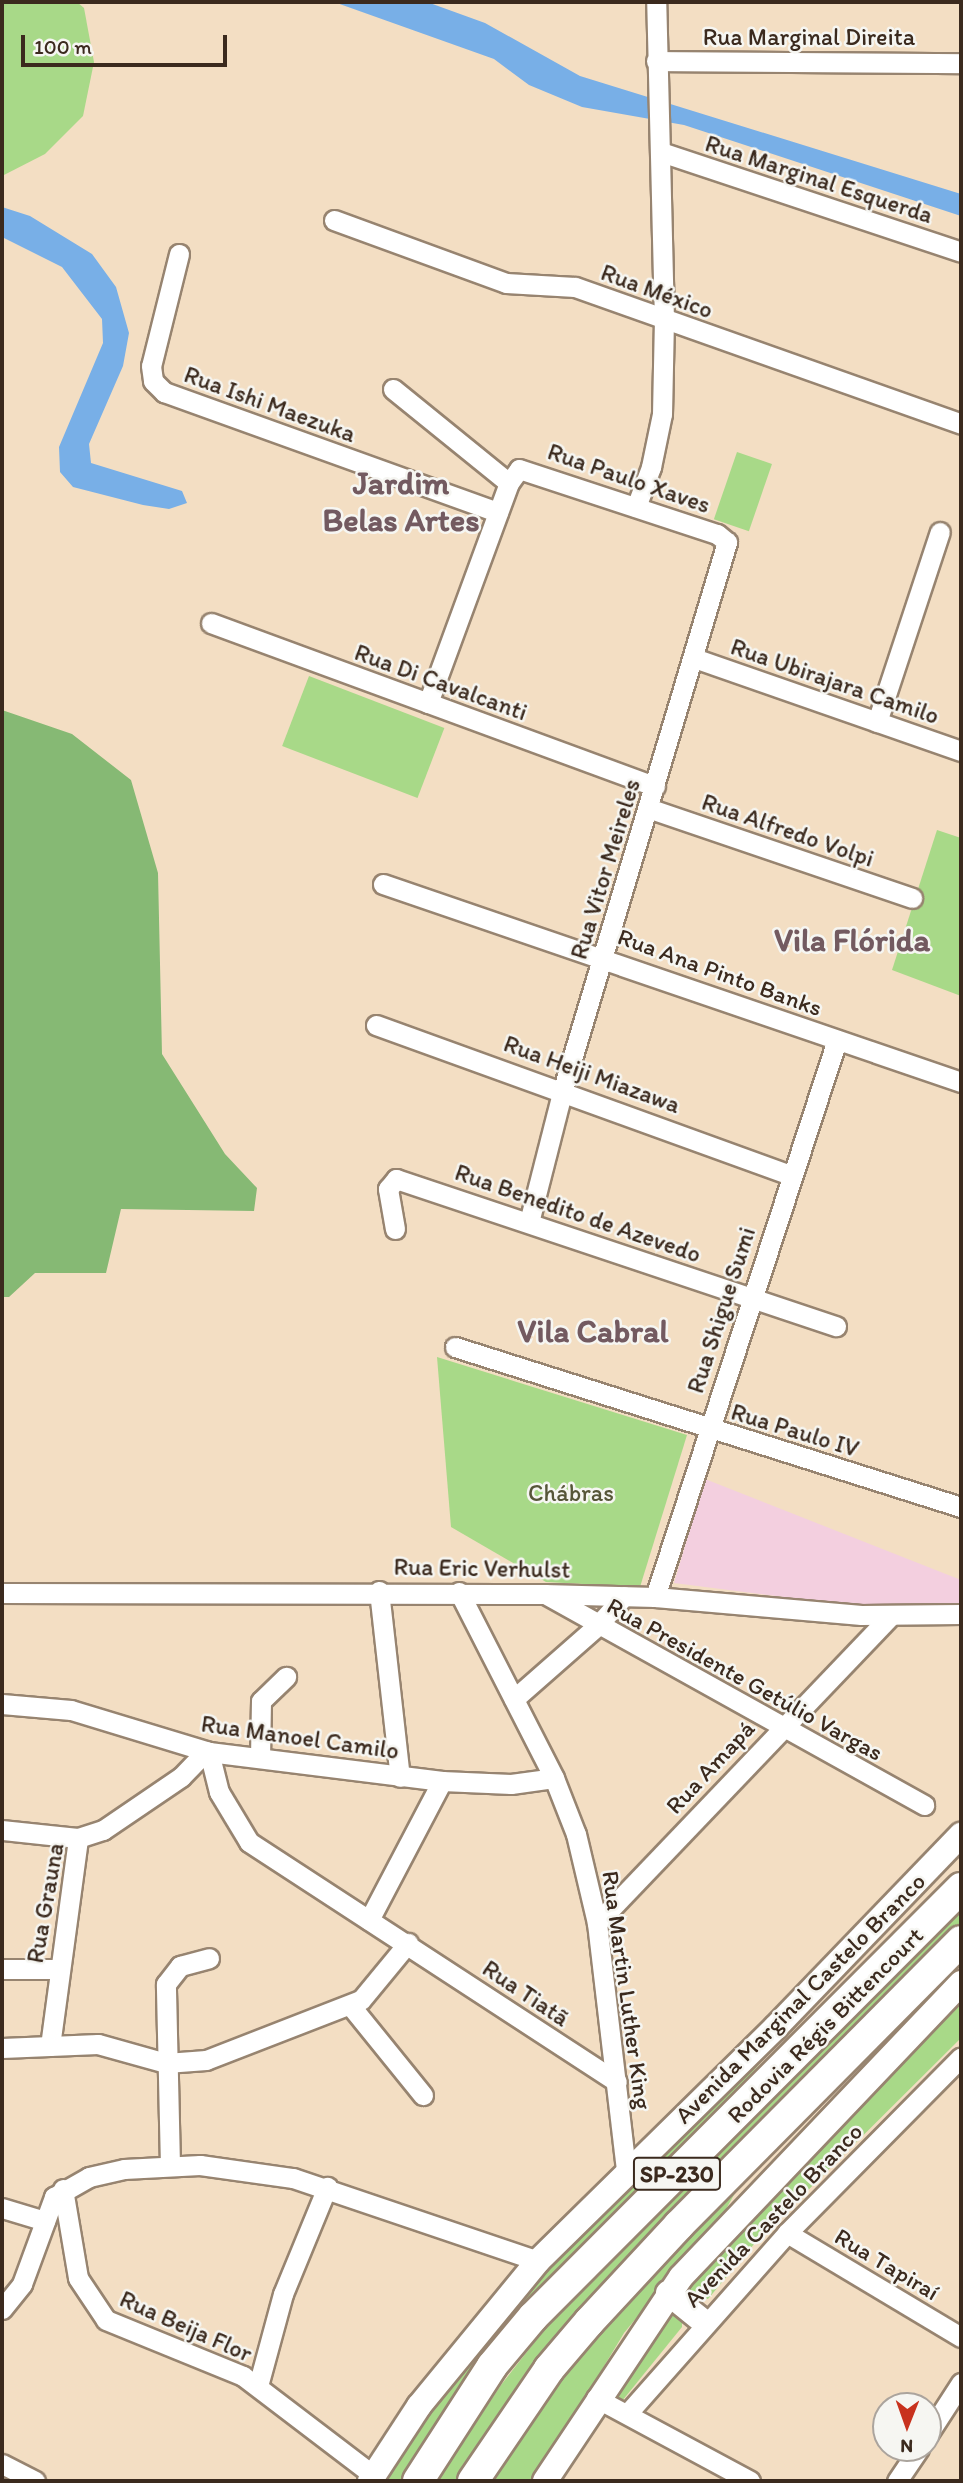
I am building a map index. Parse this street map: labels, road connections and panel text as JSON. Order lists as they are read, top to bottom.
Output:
{
  "streets": {
    "highway": ["Rodovia Régis Bittencourt", "SP-230"],
    "main road": ["Avenida Marginal Castelo Branco"],
    "street": [
      "Rua Marginal Direita",
      "Rua Marginal Esquerda",
      "Rua México",
      "Rua Ishi Maezuka",
      "Rua Paulo Xaves",
      "Rua Ubirajara Camilo",
      "Rua Di Cavalcanti",
      "Rua Alfredo Volpi",
      "Rua Vitor Meireles",
      "Rua Ana Pinto Banks",
      "Rua Heiji Miazawa",
      "Rua Benedito de Azevedo",
      "Rua Shigue Sumi",
      "Rua Paulo IV",
      "Rua Eric Verhulst",
      "Rua Presidente Getúlio Vargas",
      "Rua Manoel Camilo",
      "Rua Amapá",
      "Rua Grauna",
      "Rua Martin Luther King",
      "Rua Tiatã",
      "Avenida Castelo Branco",
      "Rua Tapiraí",
      "Rua Beija Flor"
    ]
  },
  "crossings": [
    ["Rua Paulo Xaves", "Rua Vitor Meireles"],
    ["Rua Ubirajara Camilo", "Rua Vitor Meireles"],
    ["Rua Di Cavalcanti", "Rua Vitor Meireles"],
    ["Rua Alfredo Volpi", "Rua Vitor Meireles"],
    ["Rua Vitor Meireles", "Rua Ana Pinto Banks"],
    ["Rua Vitor Meireles", "Rua Heiji Miazawa"],
    ["Rua Vitor Meireles", "Rua Benedito de Azevedo"],
    ["Rua Ana Pinto Banks", "Rua Shigue Sumi"],
    ["Rua Heiji Miazawa", "Rua Shigue Sumi"],
    ["Rua Benedito de Azevedo", "Rua Shigue Sumi"],
    ["Rua Shigue Sumi", "Rua Paulo IV"],
    ["Rua Shigue Sumi", "Rua Eric Verhulst"],
    ["Rua Eric Verhulst", "Rua Presidente Getúlio Vargas"],
    ["Rua Eric Verhulst", "Rua Amapá"],
    ["Rua Eric Verhulst", "Rua Martin Luther King"],
    ["Rua Presidente Getúlio Vargas", "Rua Amapá"],
    ["Rua Manoel Camilo", "Rua Grauna"],
    ["Rua Manoel Camilo", "Rua Martin Luther King"],
    ["Rua Amapá", "Rua Martin Luther King"],
    ["Rua Martin Luther King", "Rua Tiatã"],
    ["Rua Martin Luther King", "Avenida Marginal Castelo Branco"],
    ["Avenida Marginal Castelo Branco", "Rua Beija Flor"],
    ["Avenida Castelo Branco", "Rua Tapiraí"]
  ],
  "districts": ["Jardim Belas Artes", "Vila Flórida", "Vila Cabral"],
  "parks": ["Chábras"],
  "scale_bar": "100 m",
  "north": "bottom"
}
